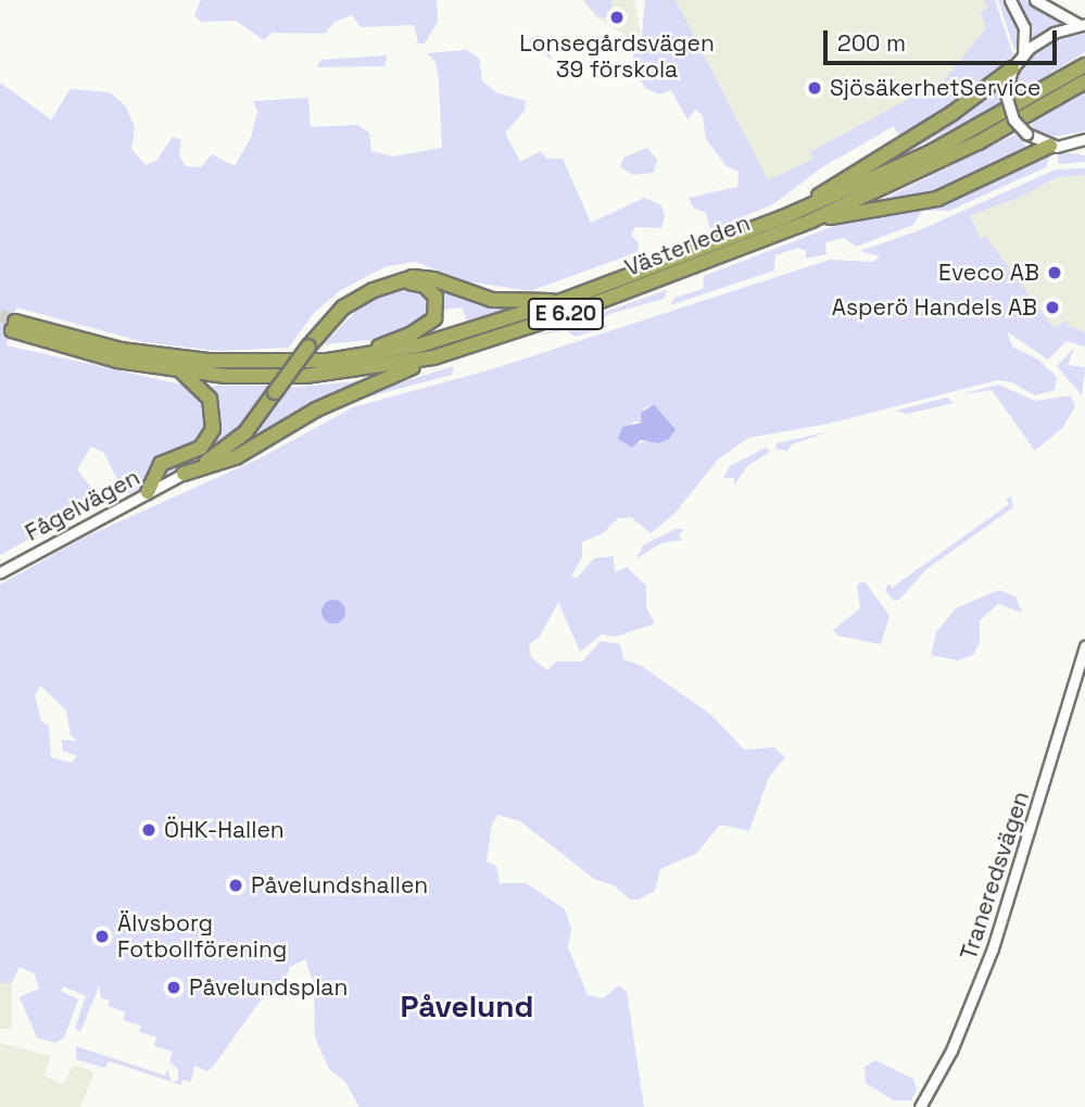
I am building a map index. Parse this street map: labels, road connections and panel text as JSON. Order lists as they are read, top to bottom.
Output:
{
  "streets": {
    "highway": ["Västerleden", "E 6.20"],
    "street": ["Fågelvägen", "Traneredsvägen"]
  },
  "districts": ["Påvelund"],
  "places": [
    "Lonsegårdsvägen 39 förskola",
    "SjösäkerhetService",
    "Eveco AB",
    "Asperö Handels AB",
    "ÖHK-Hallen",
    "Påvelundshallen",
    "Älvsborg Fotbollförening",
    "Påvelundsplan"
  ],
  "scale_bar": "200 m"
}
